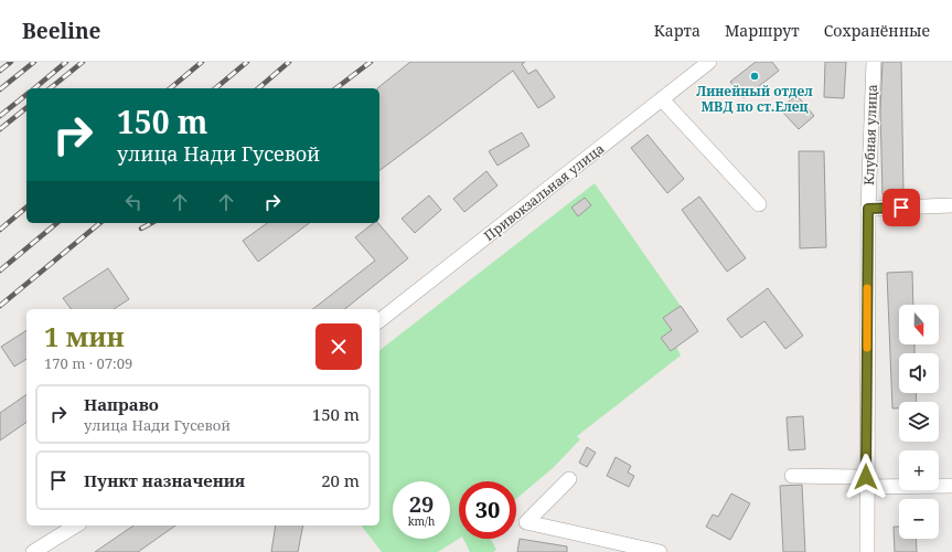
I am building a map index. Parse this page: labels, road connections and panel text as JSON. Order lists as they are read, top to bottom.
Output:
{
  "streets": {
    "street": ["Клубная улица", "Привокзальная улица"]
  },
  "places": ["Линейный отдел МВД по ст.Елец"],
  "north": "bottom",
  "page": {
    "header": "Beeline",
    "nav": ["Карта", "Маршрут", "Сохранённые"],
    "turn": ["150 m", "улица Нади Гусевой"],
    "map_buttons": ["+", "−"],
    "heading": ["1 мин", "170 m · 07:09"],
    "list": [
      {
        "name": "Направо",
        "note": "улица Нади Гусевой",
        "value": "150 m"
      },
      {
        "name": "Пункт назначения",
        "value": "20 m"
      }
    ],
    "speed": "29 km/h",
    "limit": "30"
  }
}
